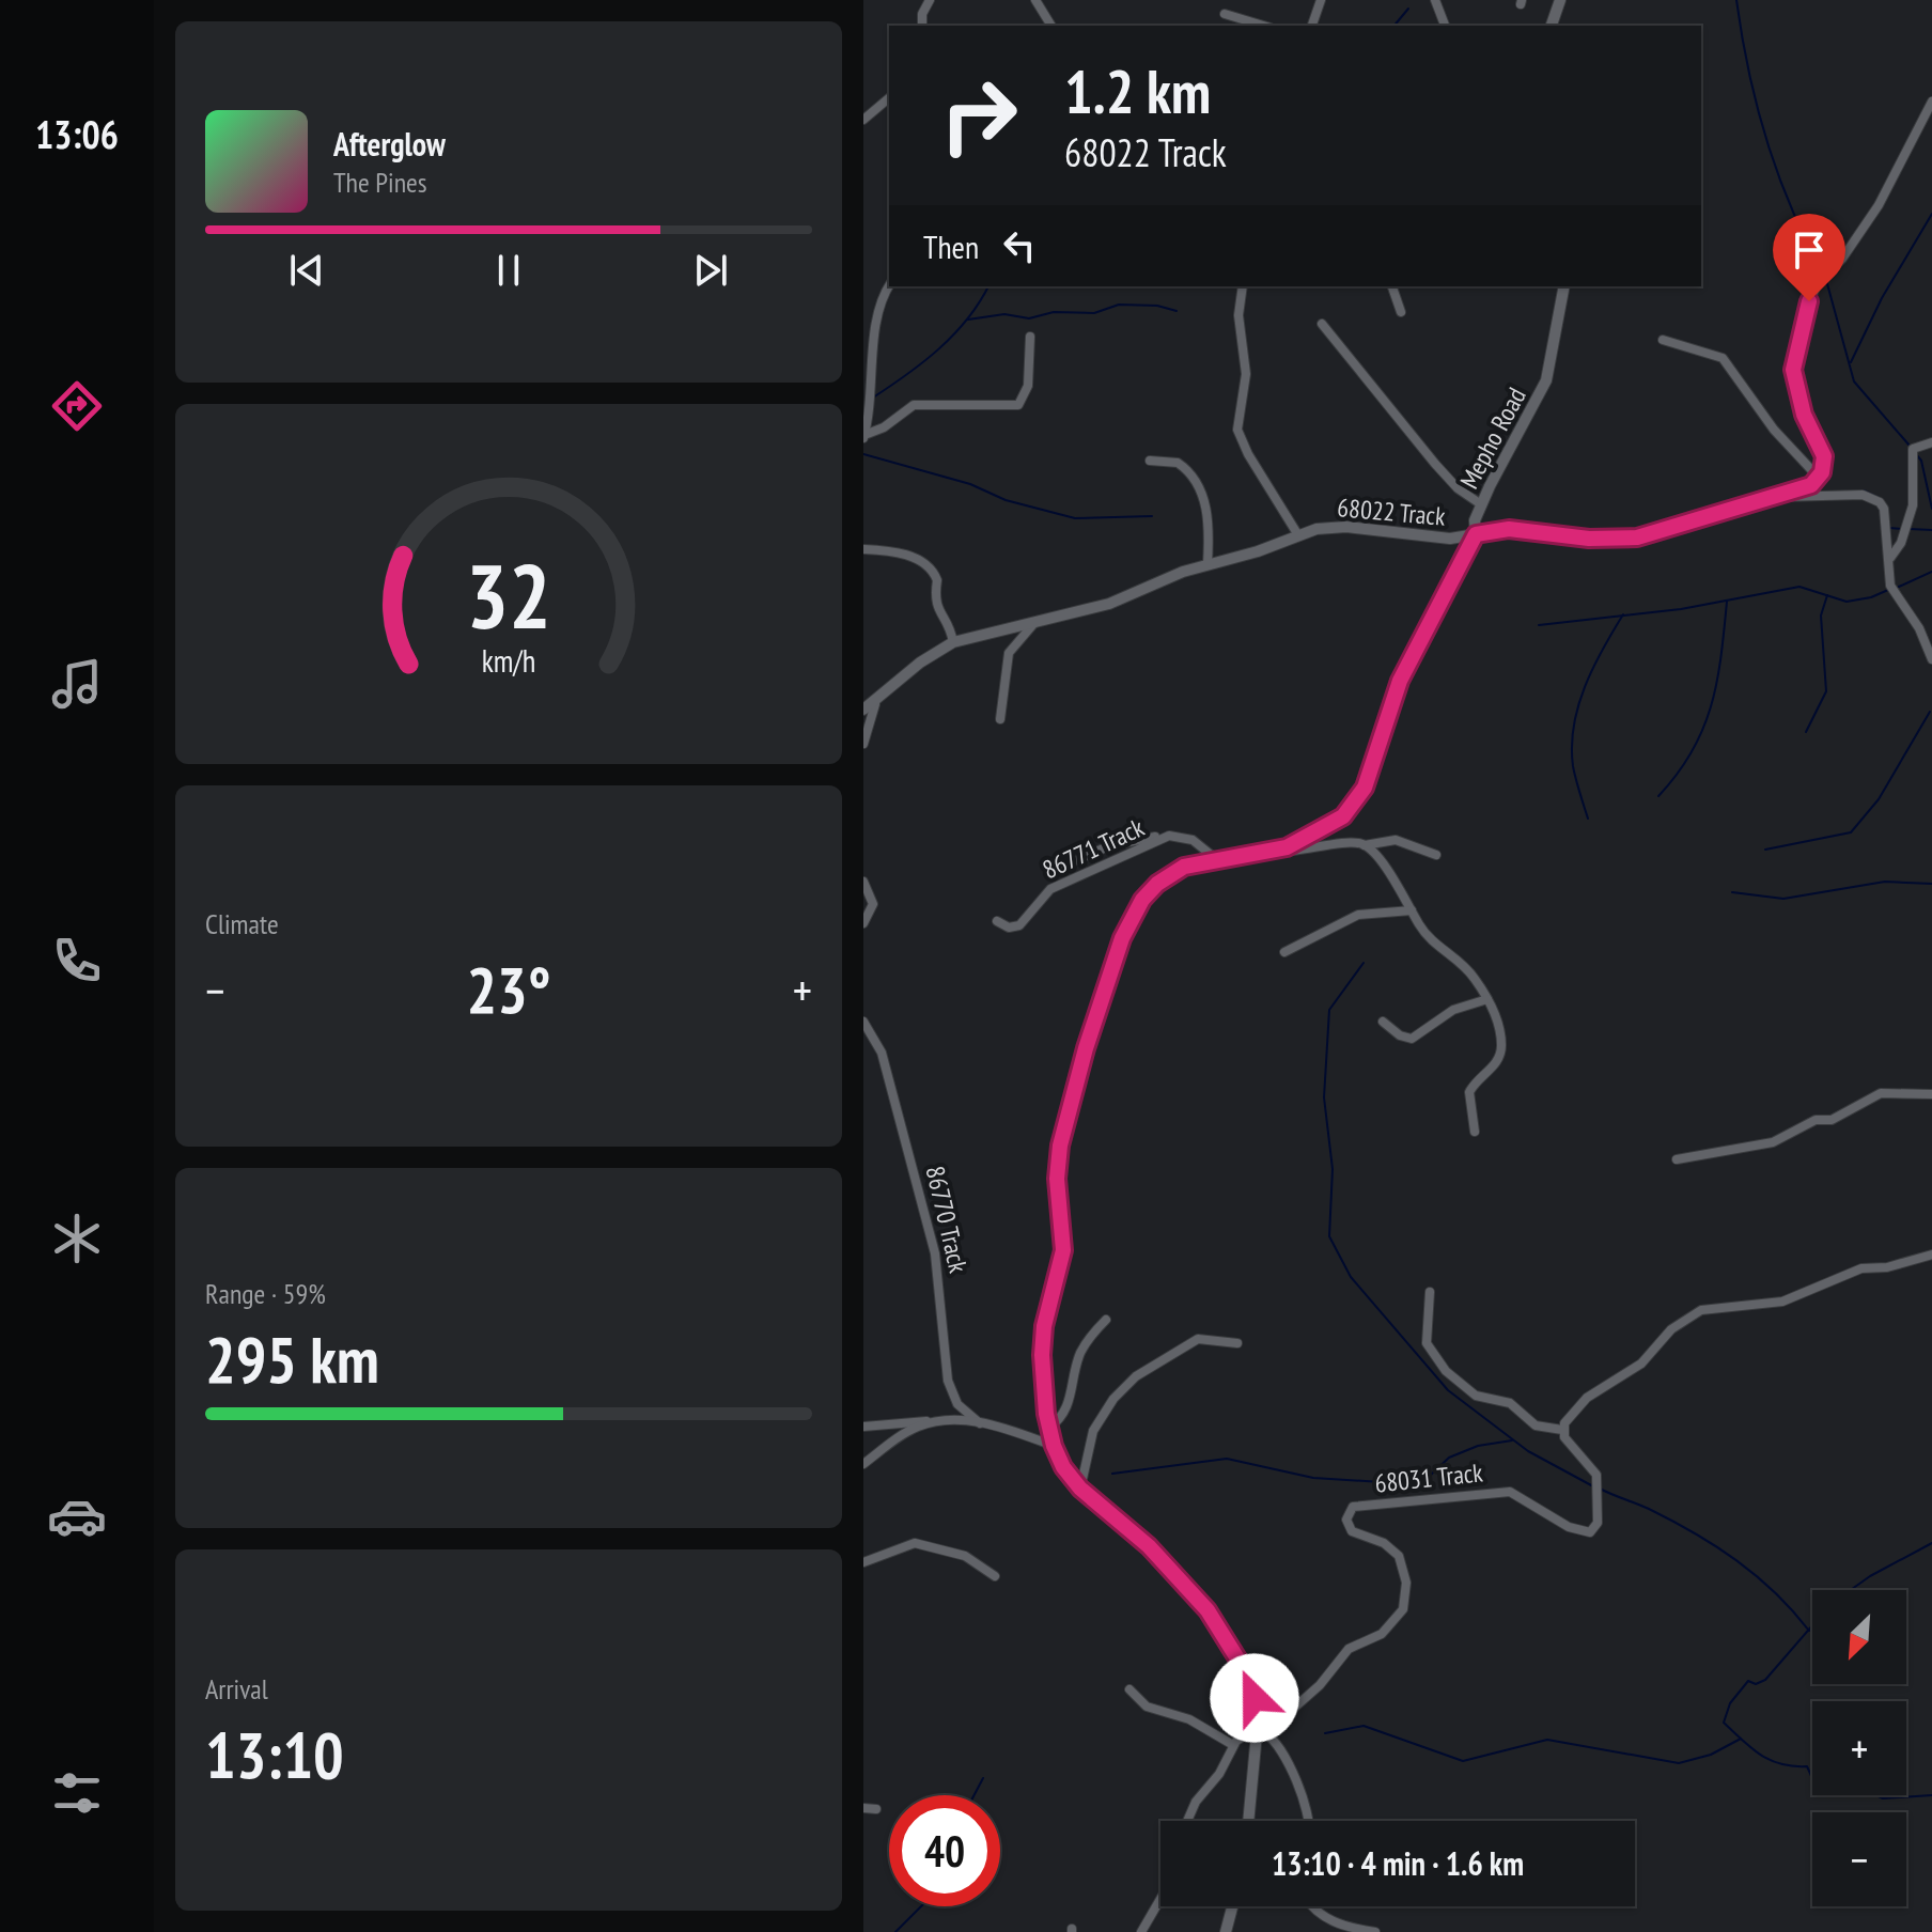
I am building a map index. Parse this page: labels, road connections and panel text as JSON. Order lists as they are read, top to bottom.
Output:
{
  "streets": {
    "street": [
      "Mepho Road",
      "68022 Track",
      "86771 Track",
      "86770 Track",
      "68031 Track"
    ]
  },
  "crossings": [
    ["Mepho Road", "68022 Track"],
    ["Mepho Road", "86771 Track"],
    ["Mepho Road", "68031 Track"]
  ],
  "north": "bottom left",
  "page": {
    "tabs": "13:06",
    "turn": ["1.2 km", "68022 Track"],
    "song": ["Afterglow", "The Pines"],
    "then": "Then",
    "tile": [
      "Climate",
      ["Range · 59%", "295 km"],
      ["Arrival", "13:10"]
    ],
    "heat": ["−", "23°", "+"],
    "map_buttons": ["+", "−"],
    "limit": "40",
    "trip": "13:10 · 4 min · 1.6 km",
    "gauge": ["32", "km/h"]
  }
}
